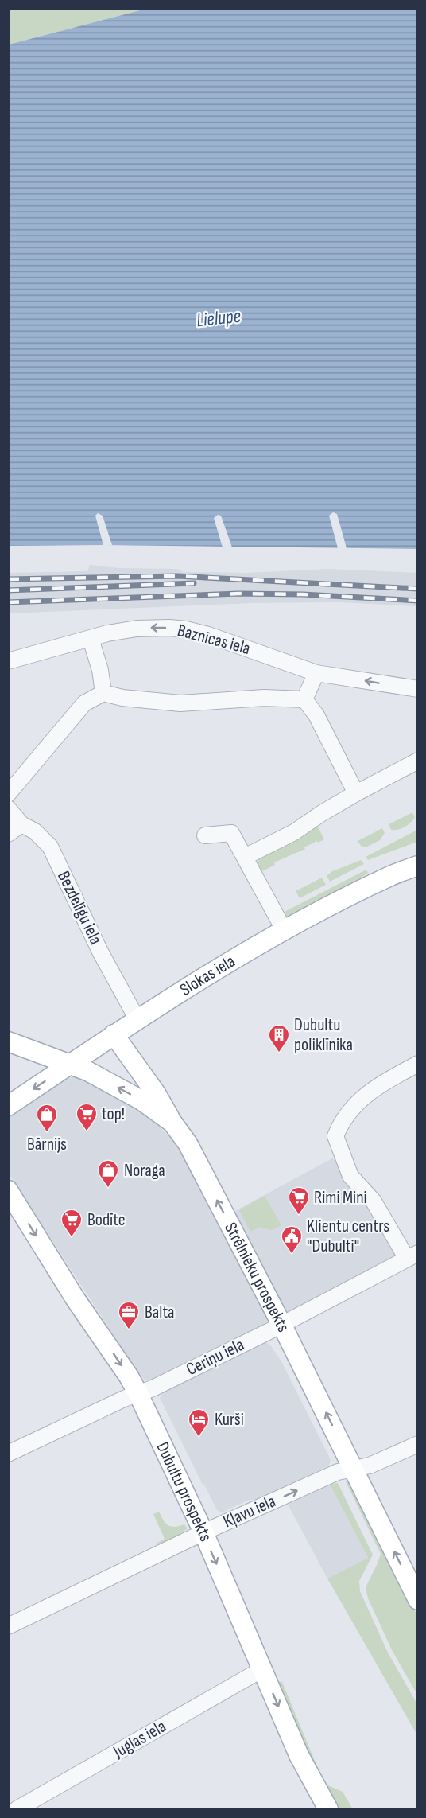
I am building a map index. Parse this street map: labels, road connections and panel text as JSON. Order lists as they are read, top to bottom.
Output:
{
  "streets": {
    "main road": ["Slokas iela", "Strēlnieku prospekts", "Dubultu prospekts"],
    "street": [
      "Baznīcas iela",
      "Bezdelīgu iela",
      "Ceriņu iela",
      "Kļavu iela",
      "Juglas iela"
    ]
  },
  "crossings": [
    ["Bezdelīgu iela", "Slokas iela"],
    ["Slokas iela", "Strēlnieku prospekts"],
    ["Strēlnieku prospekts", "Ceriņu iela"],
    ["Strēlnieku prospekts", "Kļavu iela"],
    ["Ceriņu iela", "Dubultu prospekts"],
    ["Dubultu prospekts", "Kļavu iela"],
    ["Dubultu prospekts", "Juglas iela"]
  ],
  "one_way": ["Strēlnieku prospekts", "Dubultu prospekts", "Kļavu iela"],
  "water": ["Lielupe"],
  "places": {
    "building": ["Dubultu poliklīnika"],
    "supermarket": ["top!", "Rimi Mini", "Bodīte"],
    "shop": ["Bārnijs", "Noraga"],
    "public building": ["Klientu centrs \"Dubulti\""],
    "office": ["Balta"],
    "hotel": ["Kurši"]
  }
}
